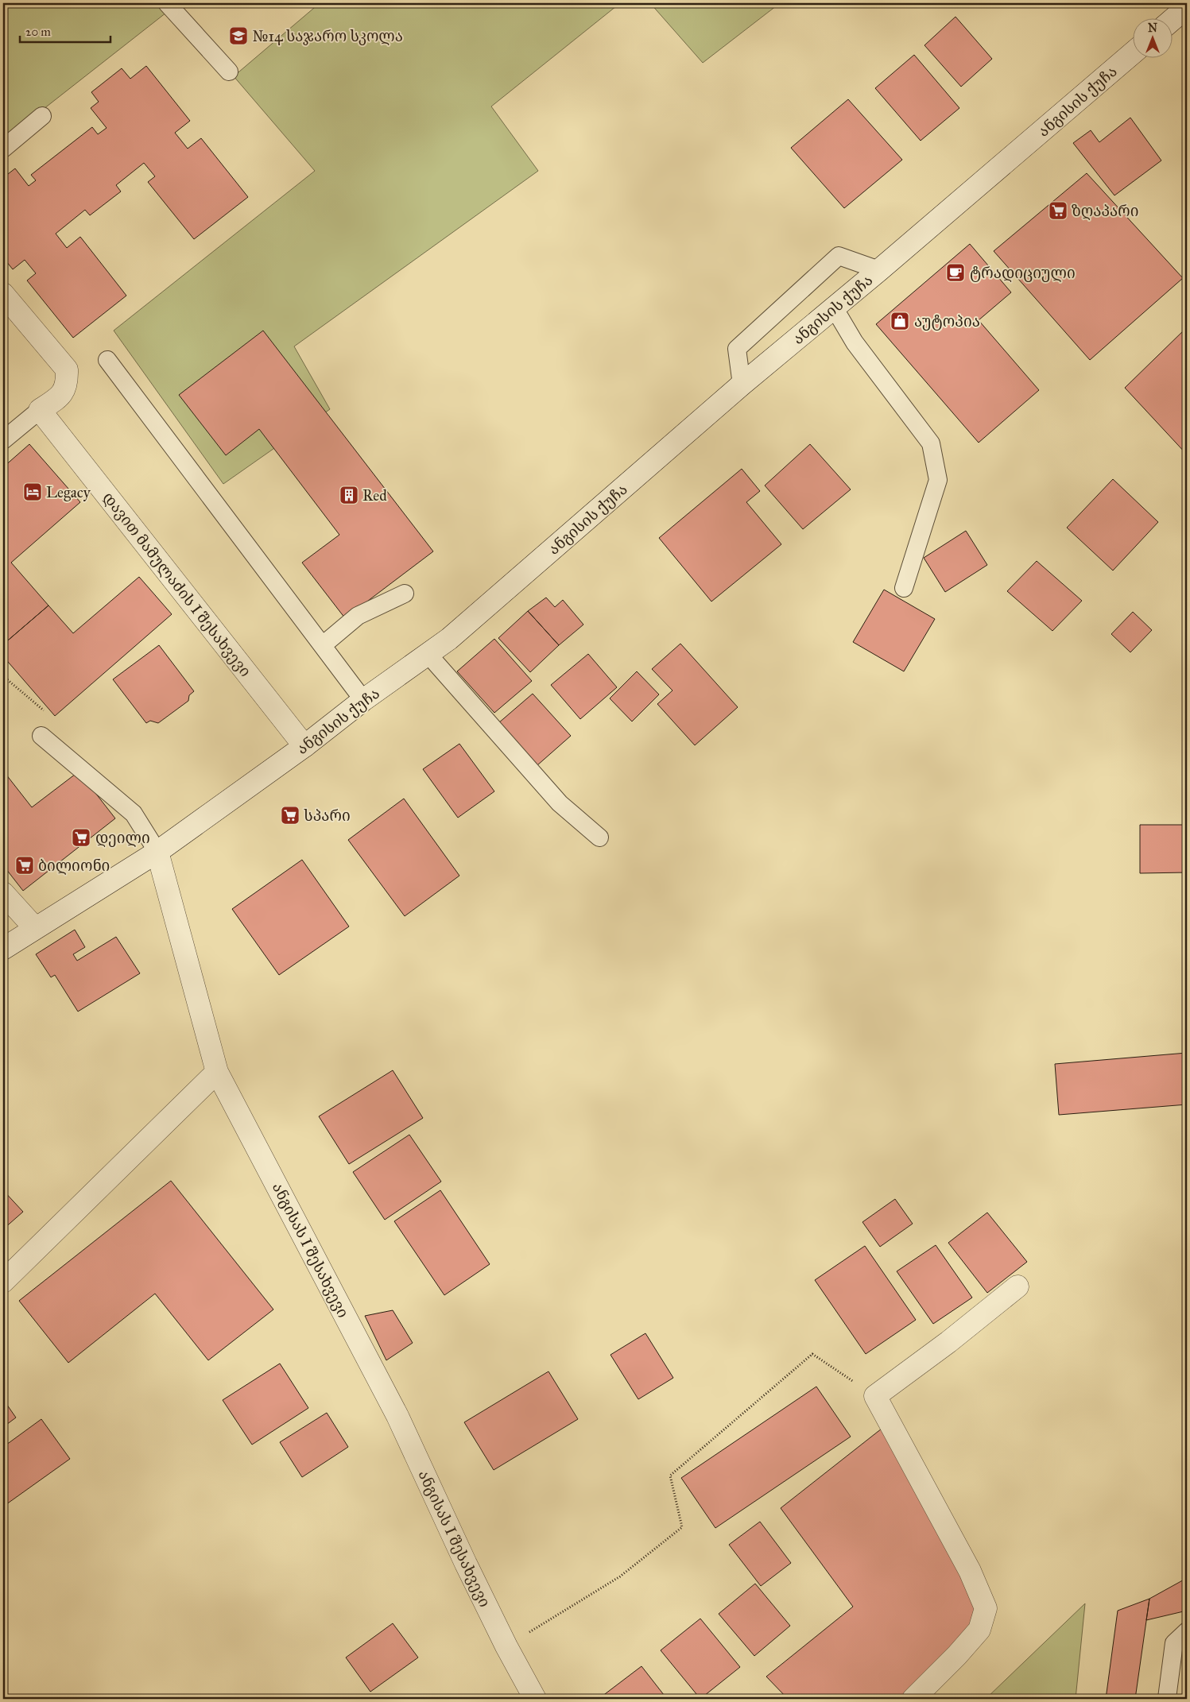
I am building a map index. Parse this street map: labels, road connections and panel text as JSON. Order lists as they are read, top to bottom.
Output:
{
  "streets": {
    "street": ["ანგისის ქუჩა", "დავით მამულაძის I შესახვევი", "ანგისას I შესახვევი"]
  },
  "crossings": [
    ["ანგისის ქუჩა", "დავით მამულაძის I შესახვევი"],
    ["ანგისის ქუჩა", "ანგისას I შესახვევი"]
  ],
  "places": {
    "school or university": ["№14 საჯარო სკოლა"],
    "supermarket": [
      "ზღაპარი",
      "სპარი",
      "დეილი",
      "ბილიონი"
    ],
    "cafe": ["ტრადიციული"],
    "shop": ["აუტოპია"],
    "hotel": ["Legacy"],
    "building": ["Red"]
  },
  "scale_bar": "20 m",
  "north": "top"
}
